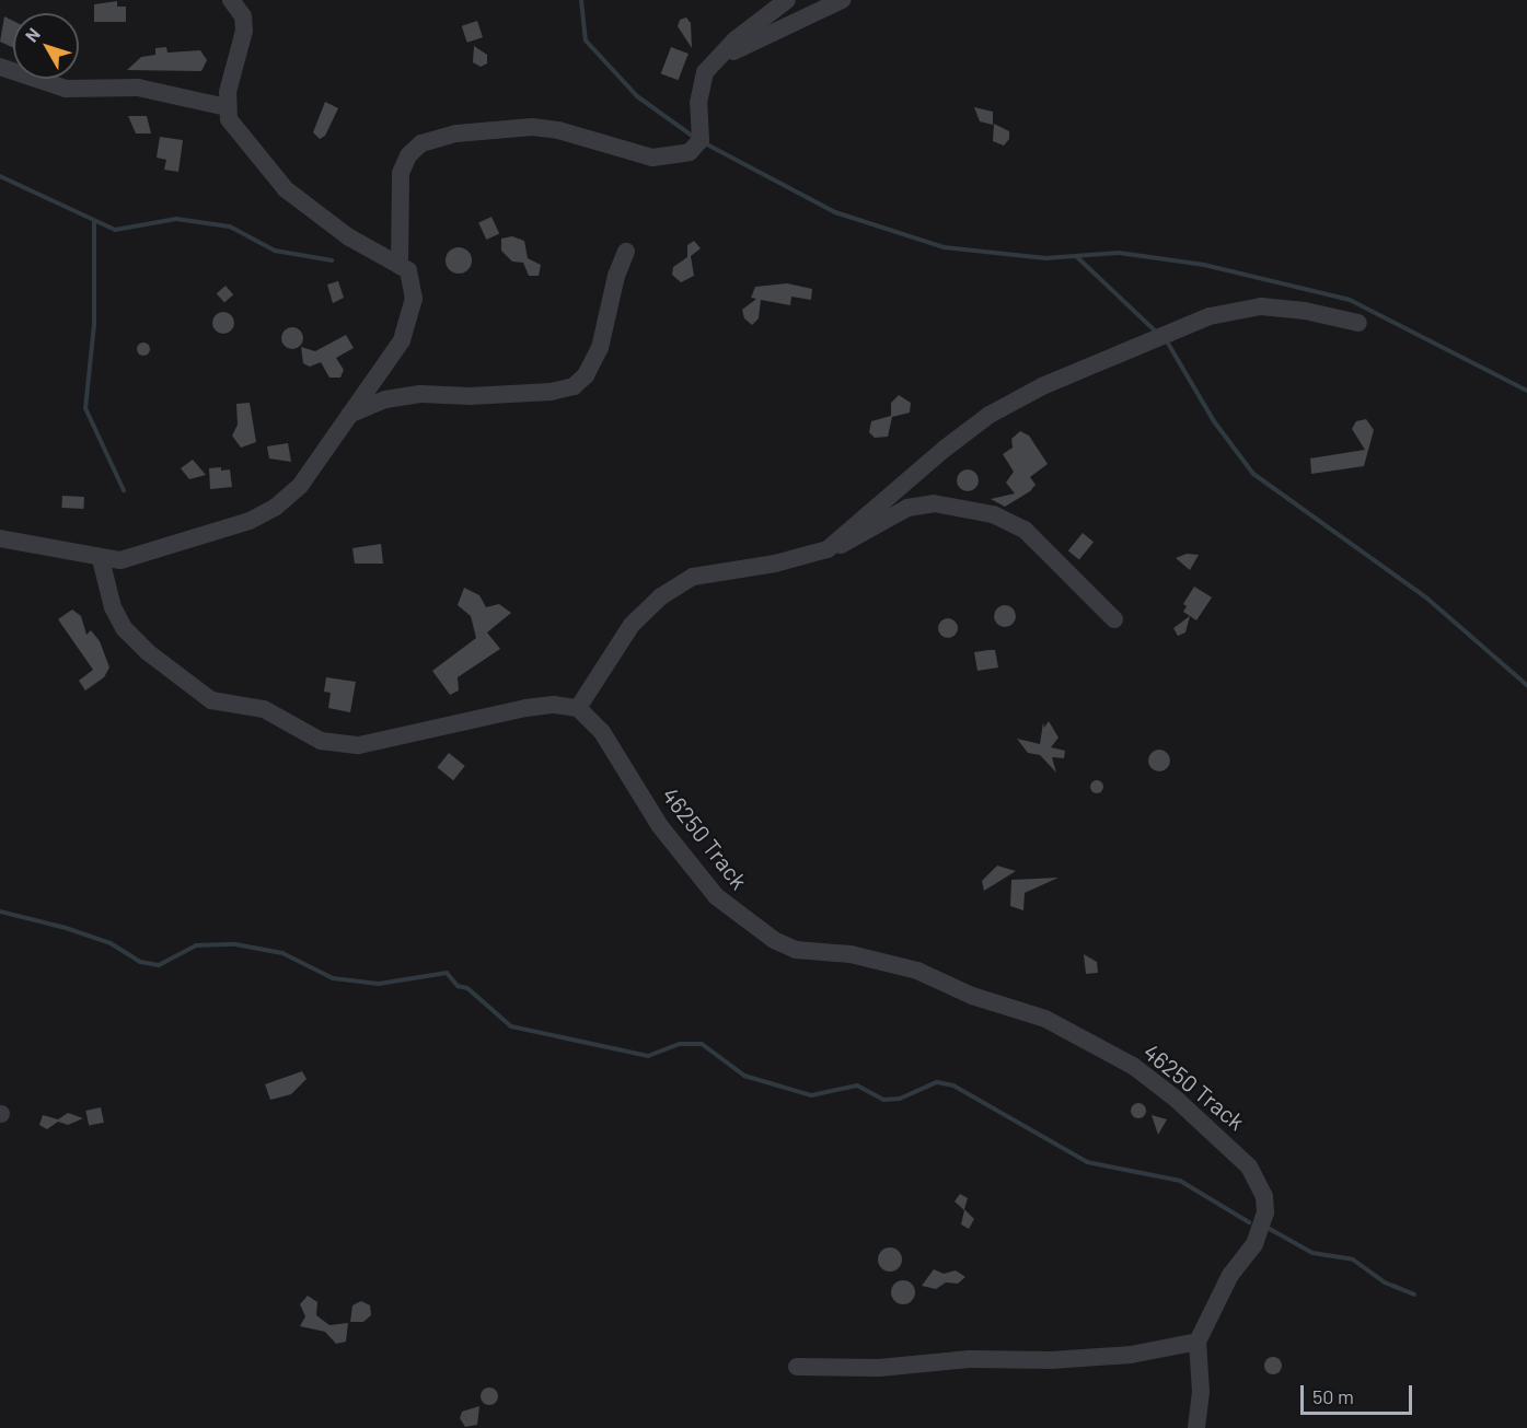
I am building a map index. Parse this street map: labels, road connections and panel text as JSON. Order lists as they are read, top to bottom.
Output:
{
  "streets": {
    "street": ["46250 Track"]
  },
  "scale_bar": "50 m",
  "north": "top left"
}
